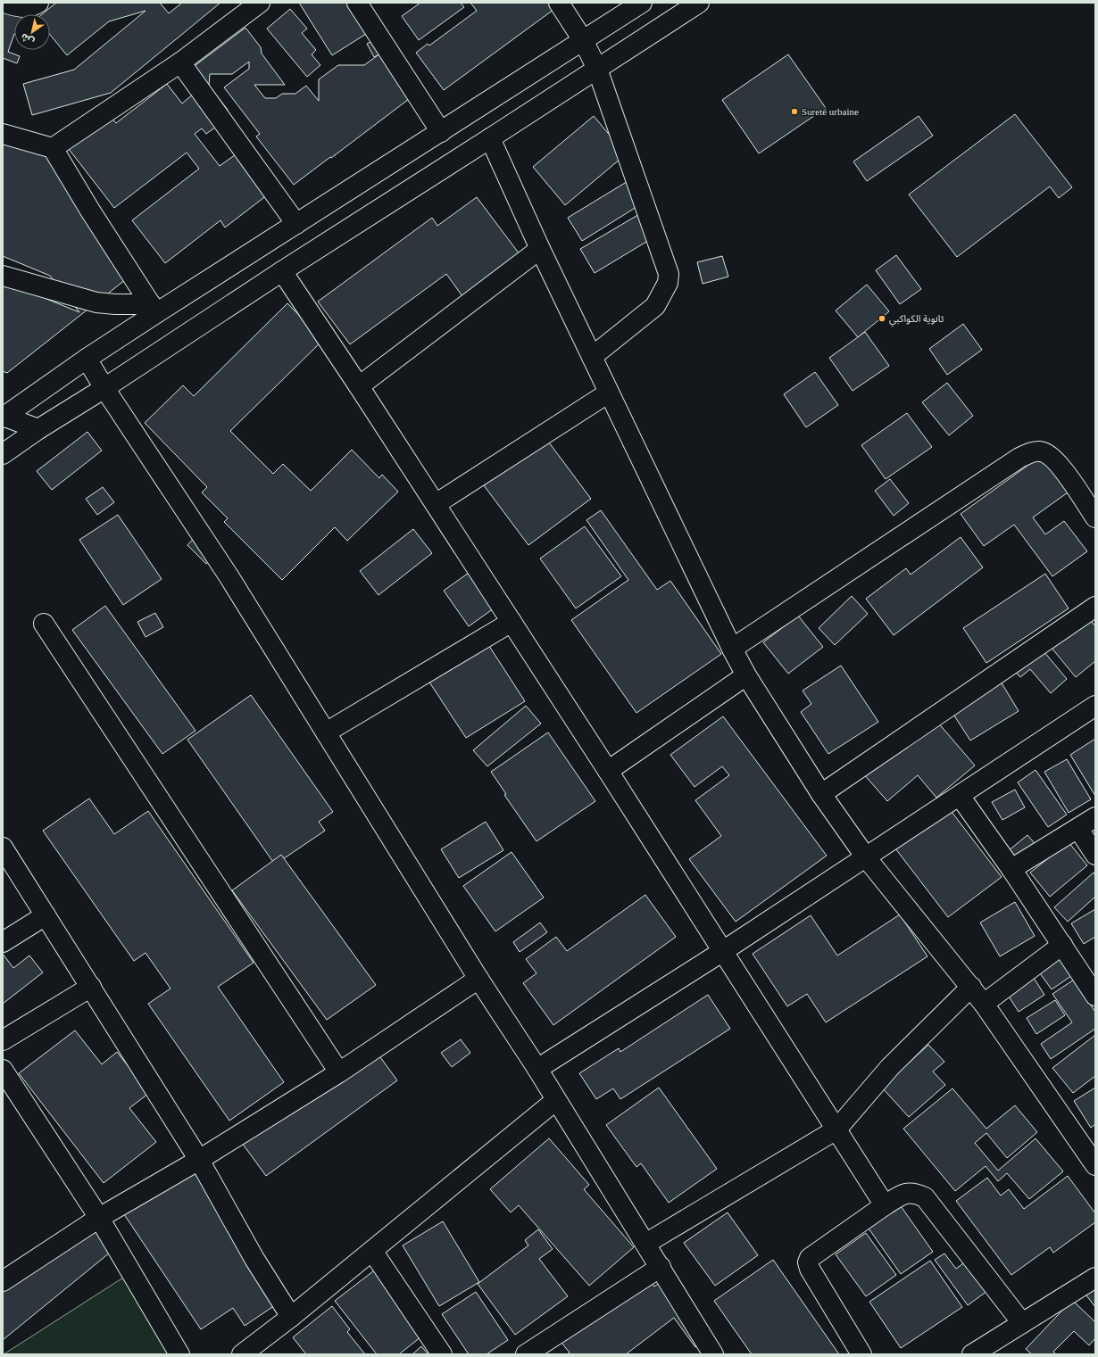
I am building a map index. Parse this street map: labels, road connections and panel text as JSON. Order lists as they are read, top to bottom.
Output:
{
  "places": ["Sureté urbaine", "ثانوية الكواكبي"],
  "north": "bottom left"
}
